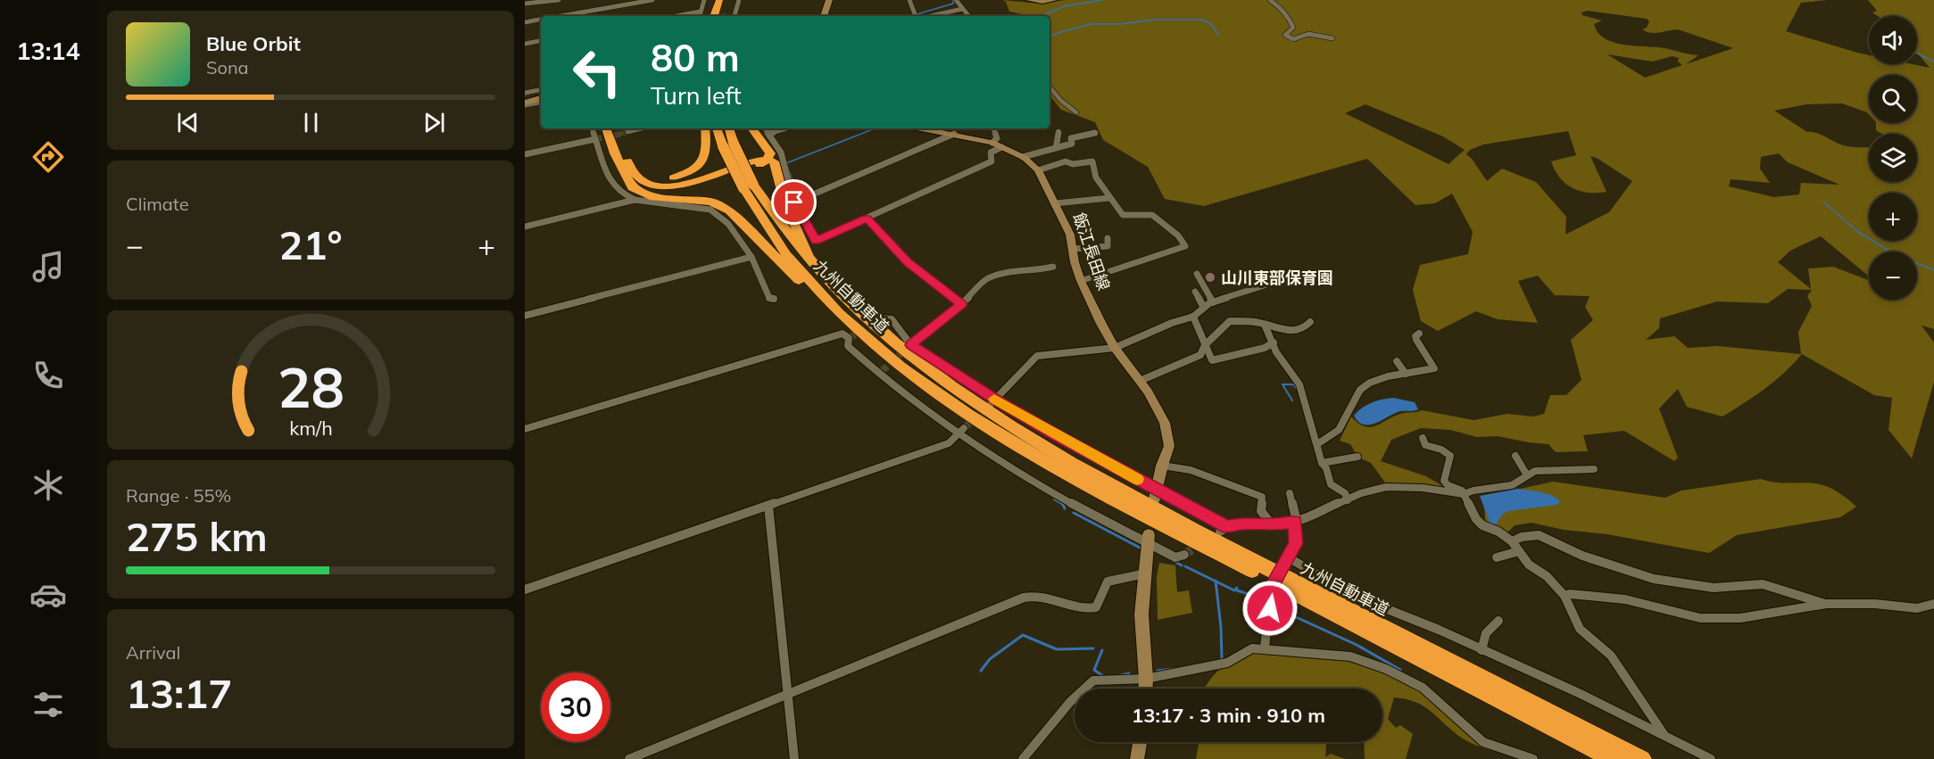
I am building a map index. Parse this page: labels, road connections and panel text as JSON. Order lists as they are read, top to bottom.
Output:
{
  "streets": {
    "highway": ["九州自動車道"],
    "main road": ["飯江長田線"]
  },
  "places": ["山川東部保育園"],
  "page": {
    "tabs": "13:14",
    "map_buttons": ["+", "−"],
    "turn": ["80 m", "Turn left"],
    "song": ["Blue Orbit", "Sona"],
    "tile": [
      "Climate",
      ["Range · 55%", "275 km"],
      ["Arrival", "13:17"]
    ],
    "heat": ["−", "21°", "+"],
    "limit": "30",
    "trip": "13:17 · 3 min · 910 m",
    "gauge": ["28", "km/h"]
  }
}
